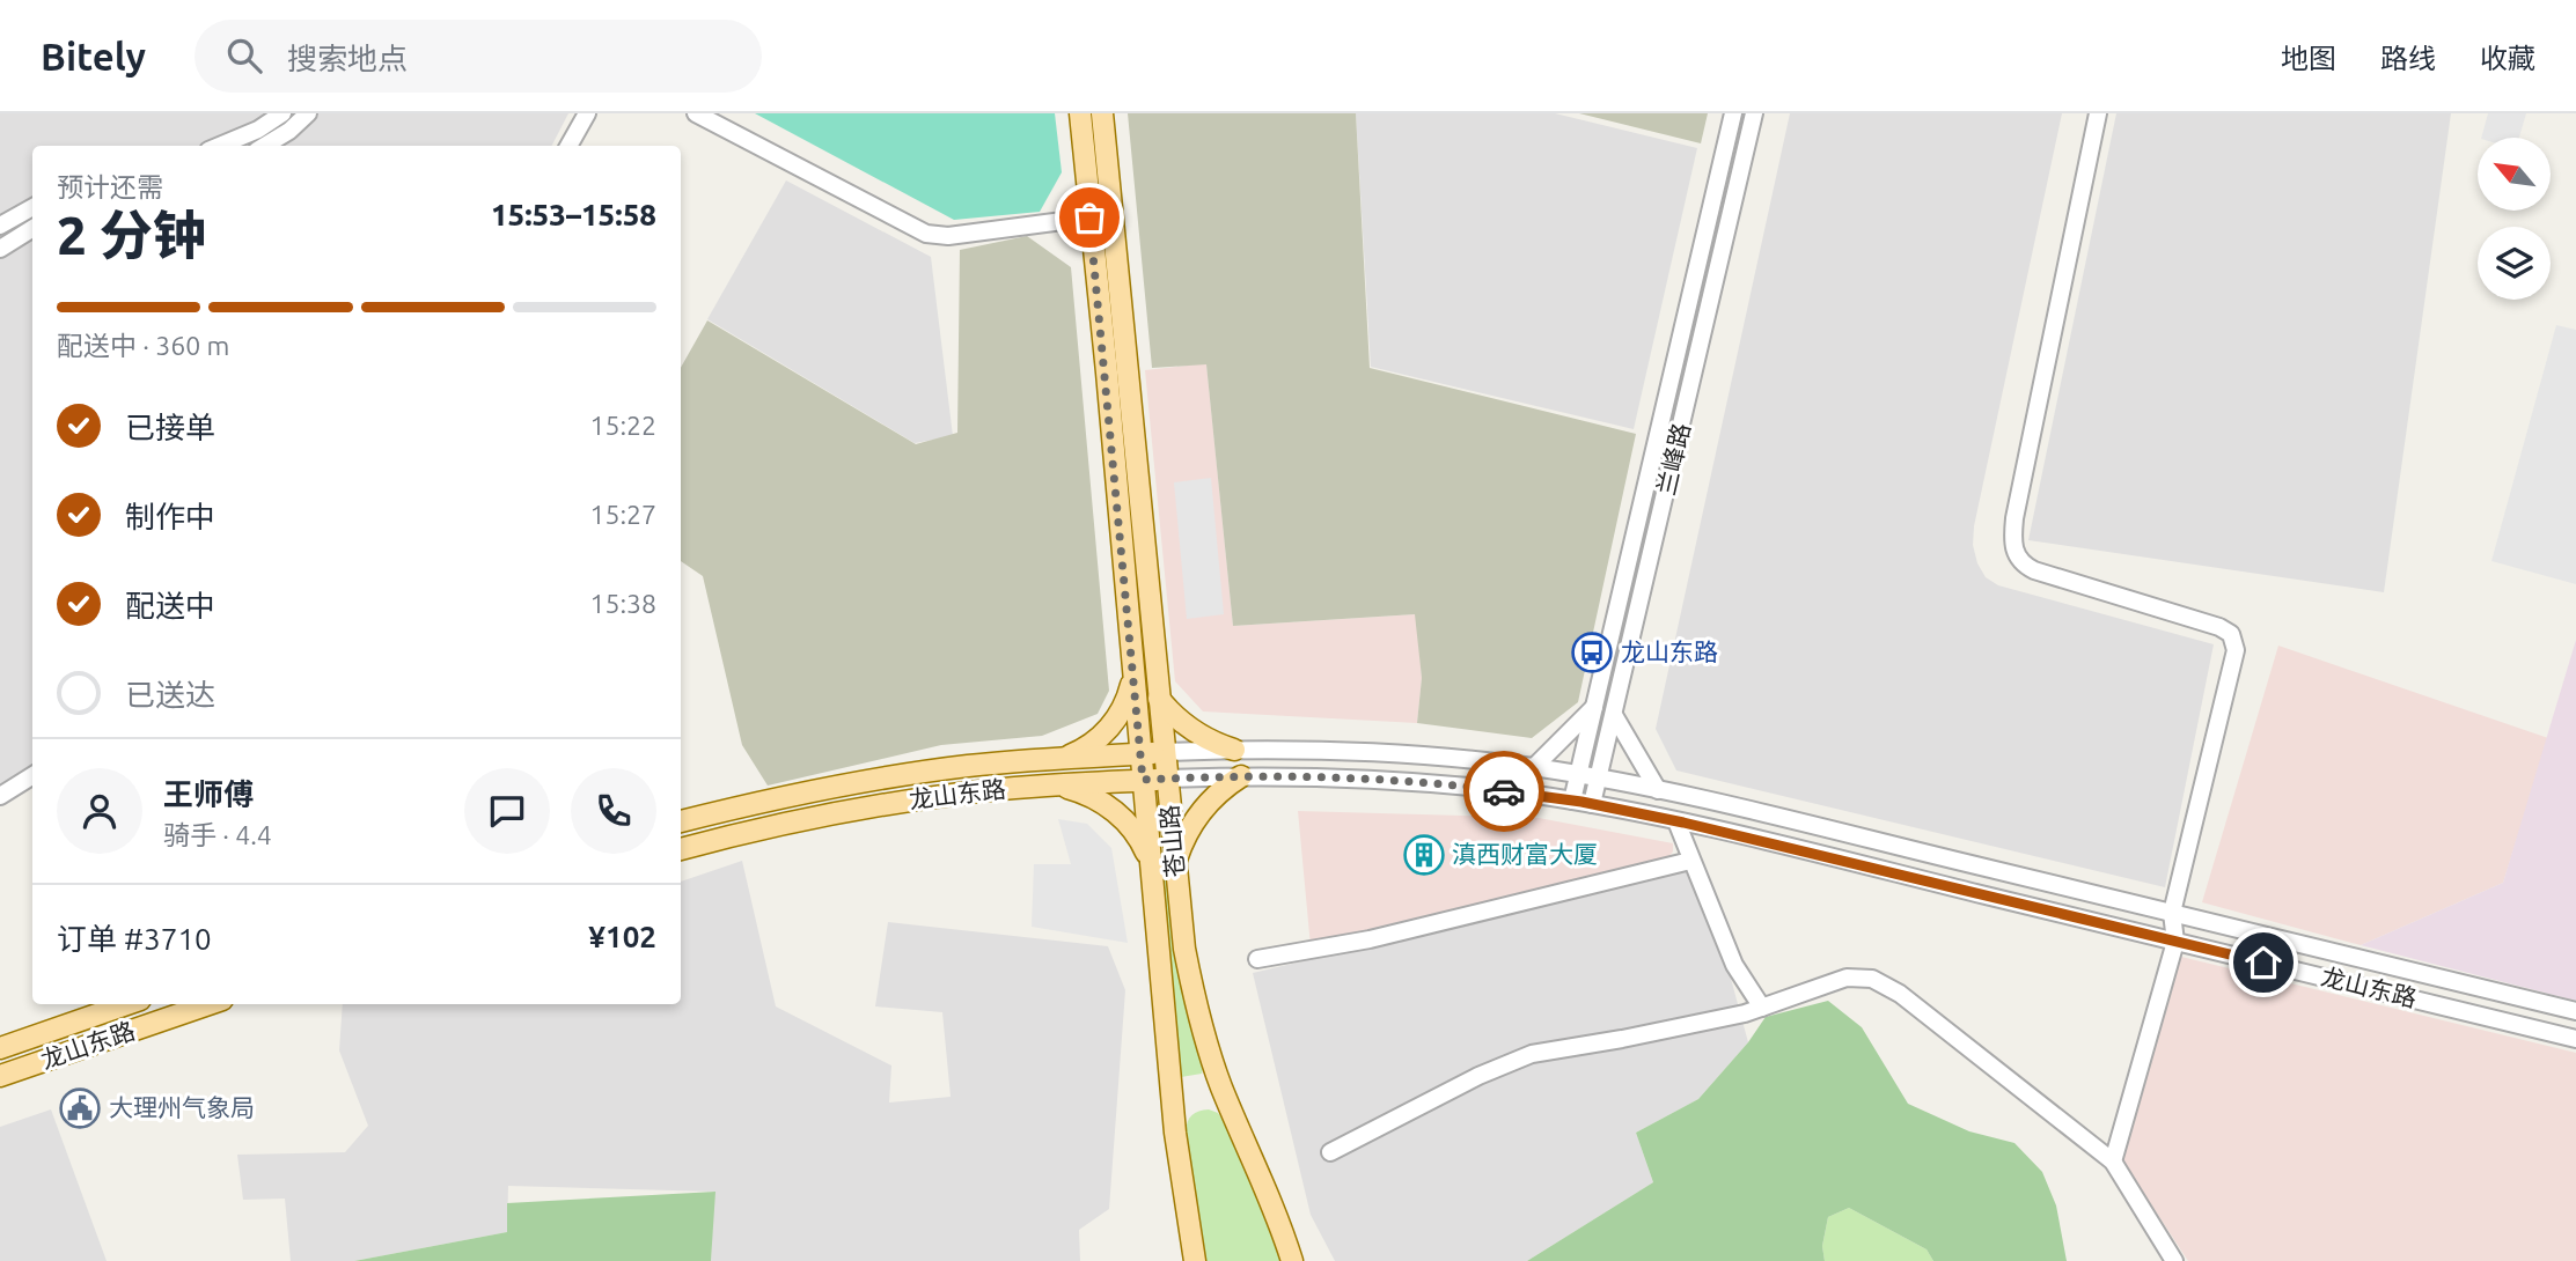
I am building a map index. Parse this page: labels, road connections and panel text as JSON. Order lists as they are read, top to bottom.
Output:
{
  "streets": {
    "main road": ["龙山东路", "苍山路"],
    "street": ["兰峰路"]
  },
  "crossings": [
    ["兰峰路", "龙山东路"],
    ["龙山东路", "苍山路"]
  ],
  "places": {
    "bus stop": ["龙山东路"],
    "building": ["滇西财富大厦"],
    "public building": ["大理州气象局"]
  },
  "north": "top left",
  "page": {
    "header": "Bitely",
    "search": "搜索地点",
    "nav": ["地图", "路线", "收藏"],
    "heading": ["2 分钟", "预计还需", "15:53–15:58"],
    "panel": [
      "王师傅",
      "骑手 · 4.4",
      "订单 #3710",
      "¥102"
    ],
    "bar": "配送中 · 360 m",
    "list": [
      ["已接单", "15:22"],
      ["制作中", "15:27"],
      ["配送中", "15:38"],
      "已送达"
    ]
  }
}
